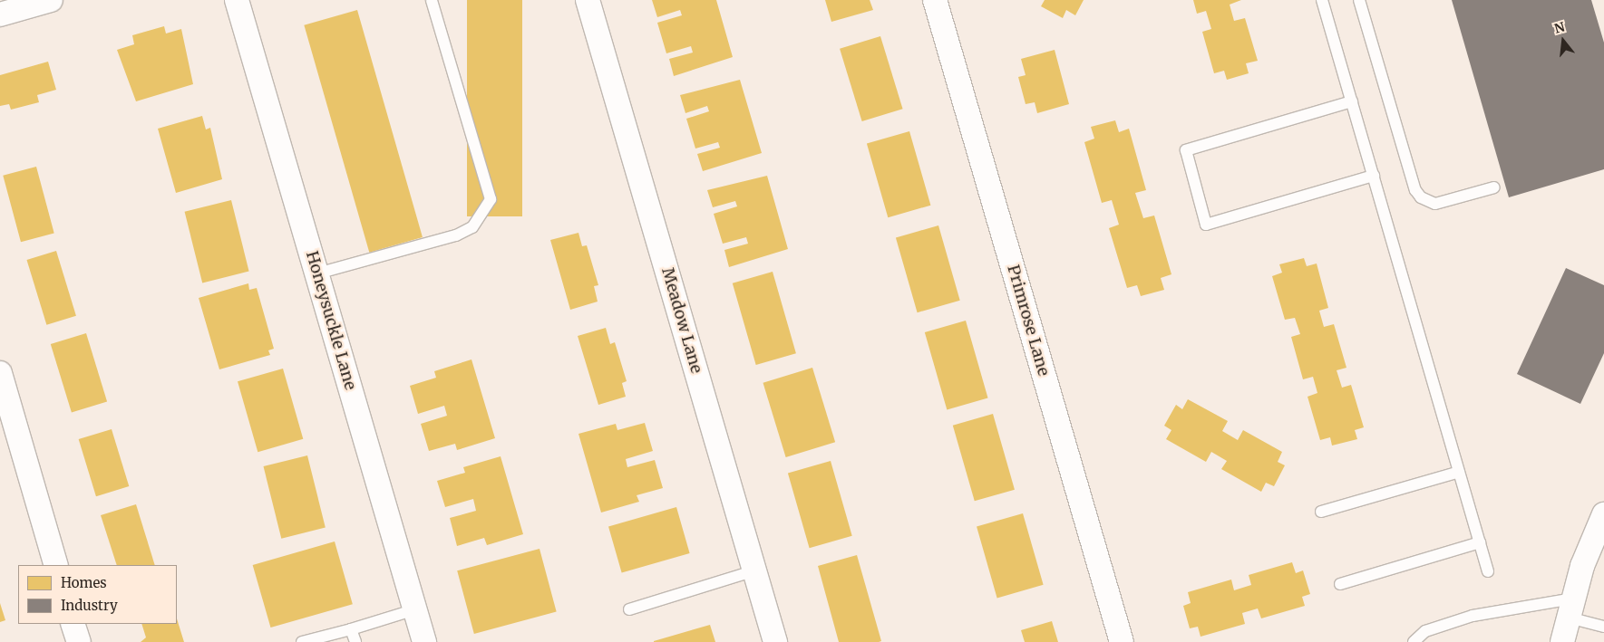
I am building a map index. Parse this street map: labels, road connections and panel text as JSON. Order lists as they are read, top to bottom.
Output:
{
  "streets": {
    "street": ["Honeysuckle Lane", "Meadow Lane", "Primrose Lane"]
  },
  "legend": ["Homes", "Industry"],
  "north": "top"
}
